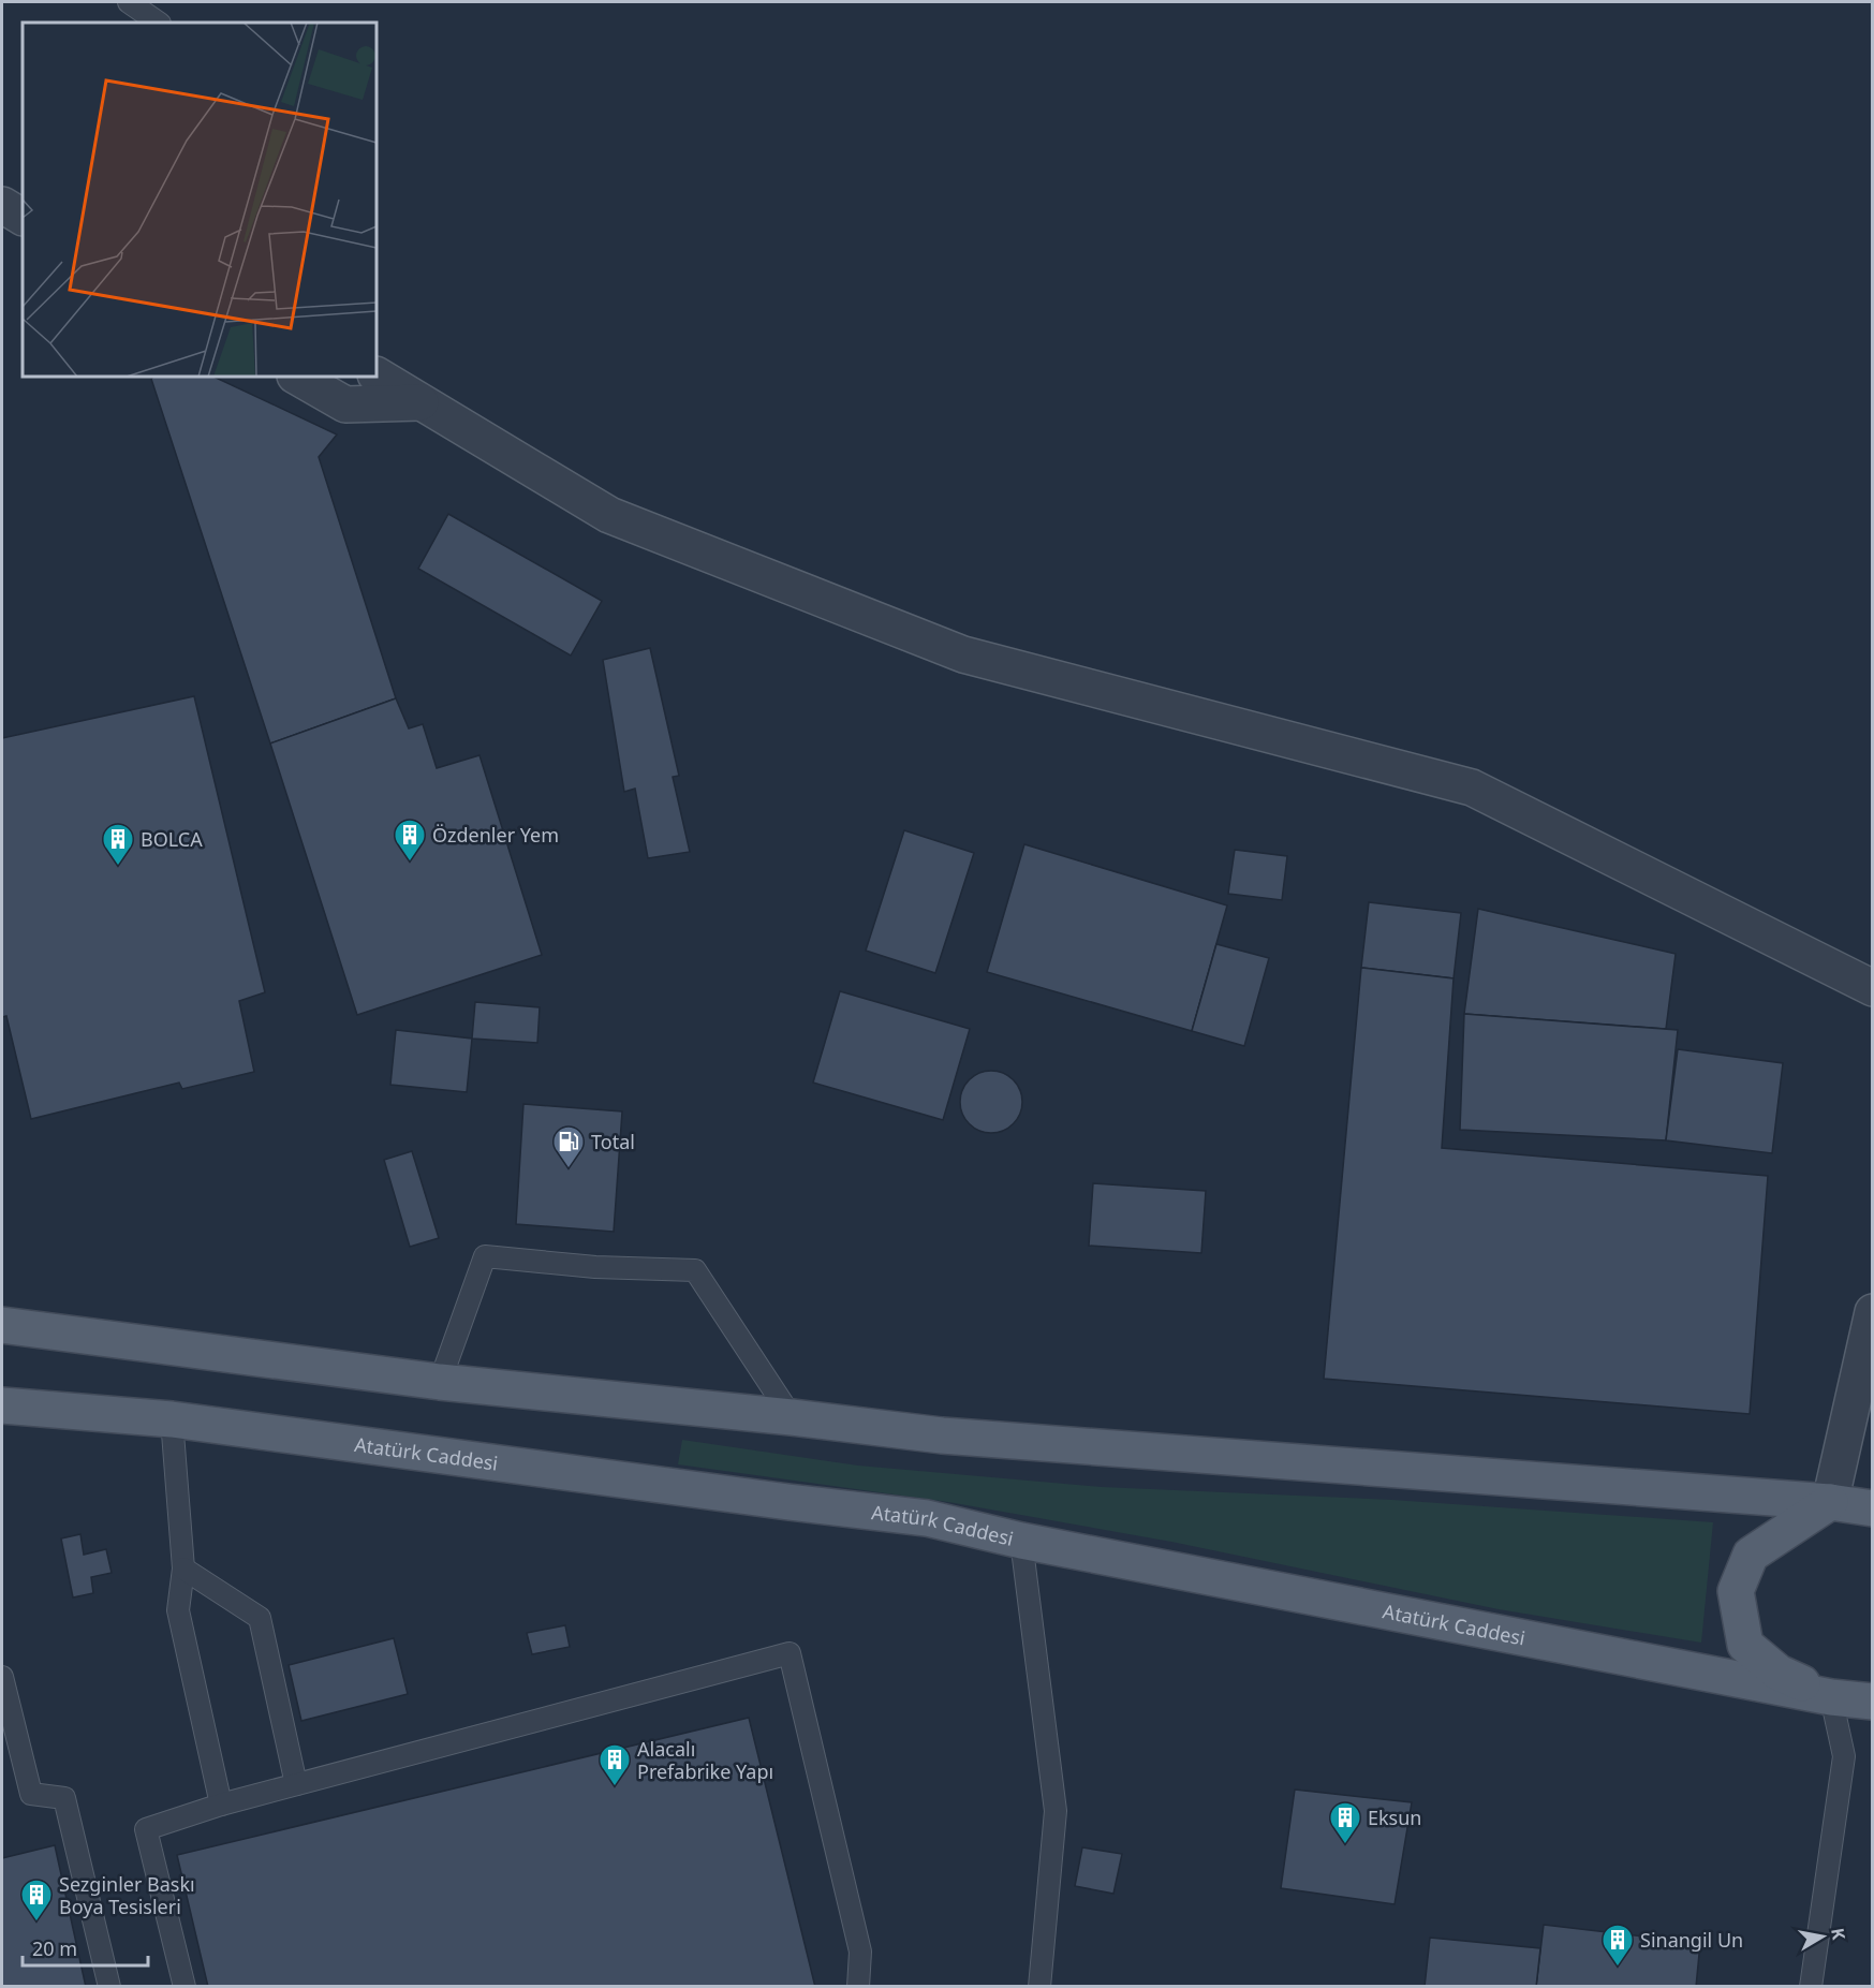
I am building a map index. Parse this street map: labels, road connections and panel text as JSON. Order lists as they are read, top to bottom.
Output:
{
  "streets": {
    "main road": ["Atatürk Caddesi"]
  },
  "places": {
    "building": [
      "Özdenler Yem",
      "BOLCA",
      "Alacalı Prefabrike Yapı",
      "Eksun",
      "Sezginler Baskı Boya Tesisleri",
      "Sinangil Un"
    ],
    "fuel station": ["Total"]
  },
  "scale_bar": "20 m",
  "north": "right"
}
